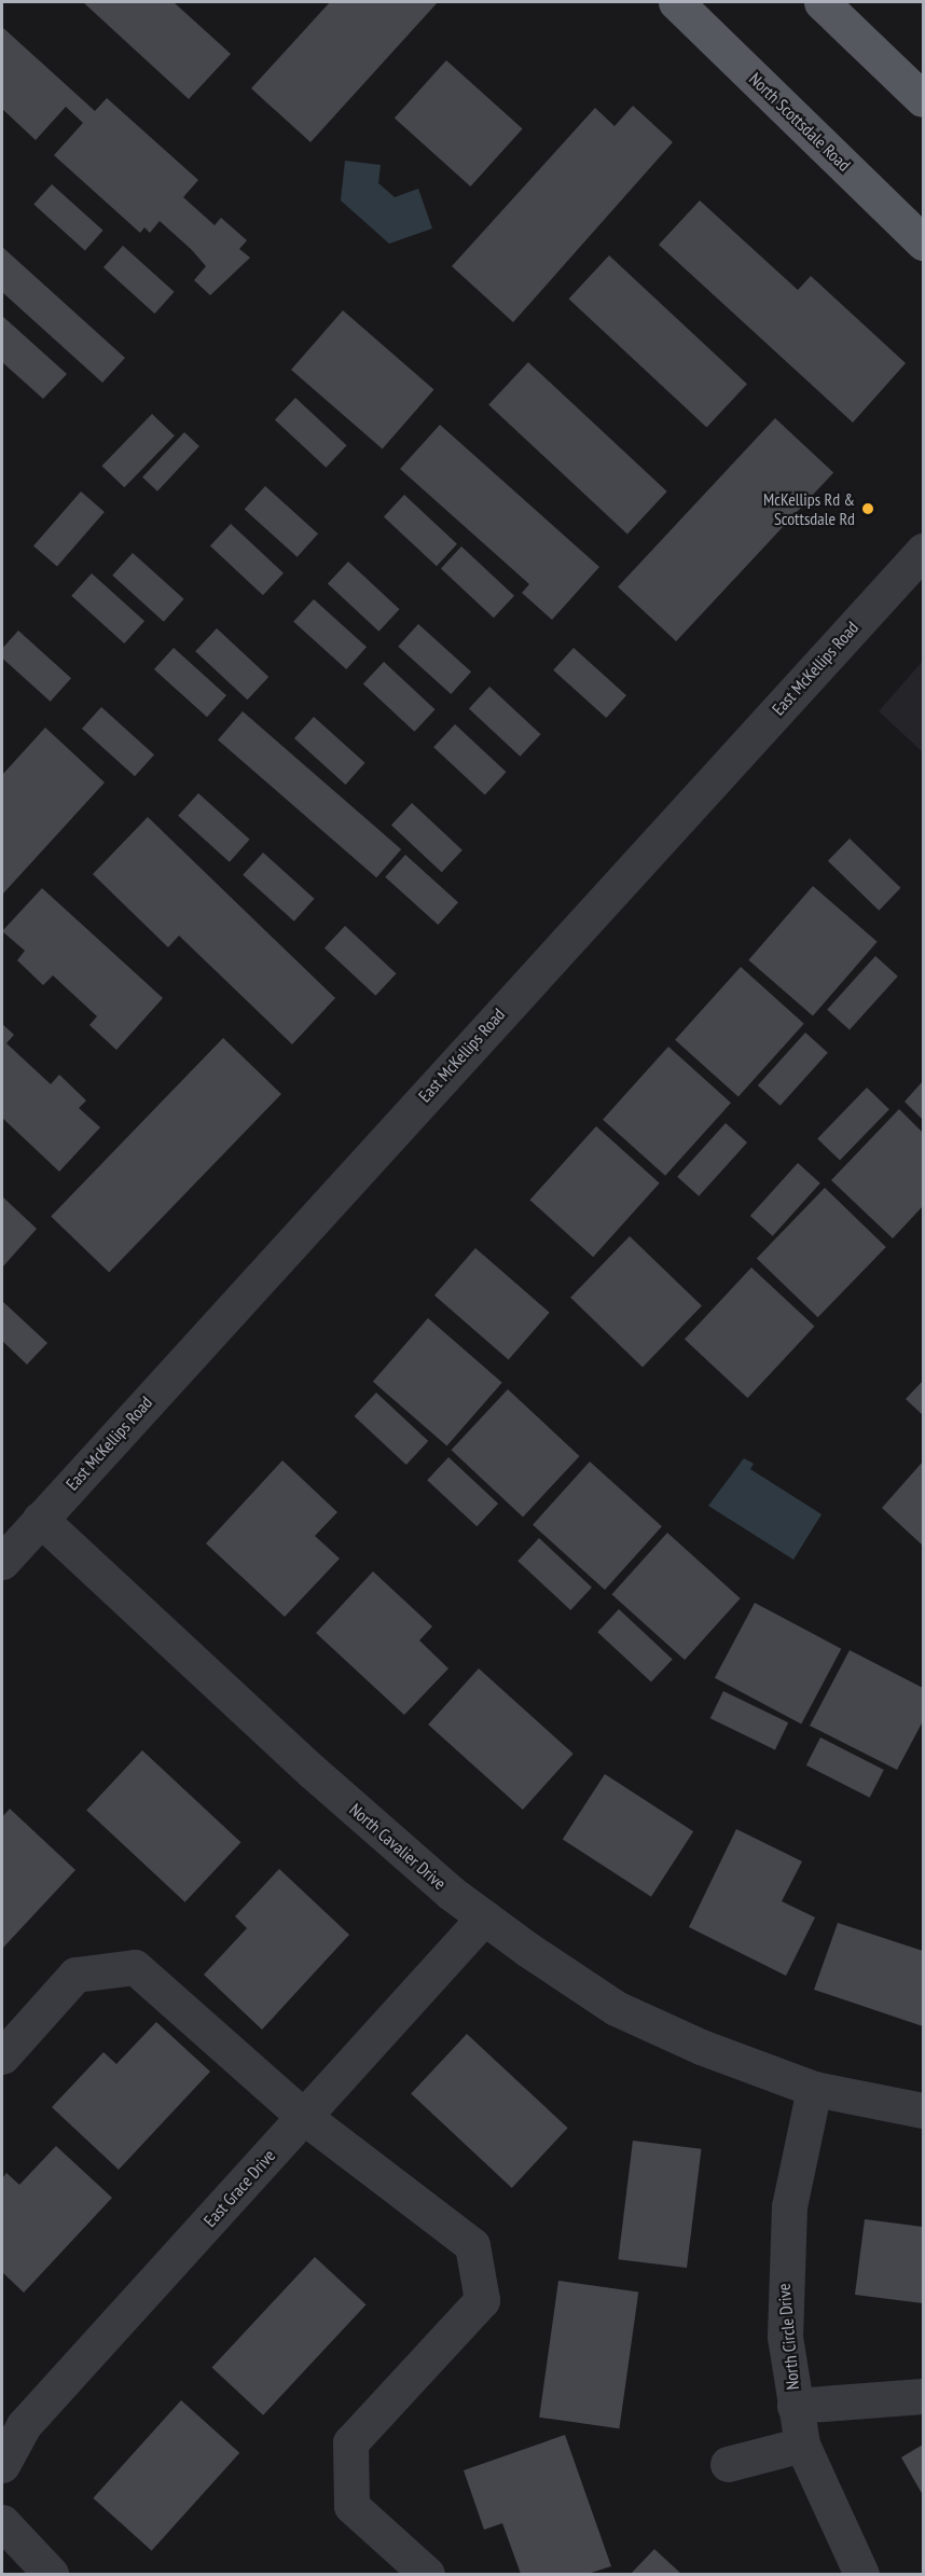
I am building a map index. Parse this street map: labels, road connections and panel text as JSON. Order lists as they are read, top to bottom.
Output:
{
  "streets": {
    "main road": ["North Scottsdale Road"],
    "street": [
      "East McKellips Road",
      "North Cavalier Drive",
      "East Grace Drive",
      "North Circle Drive"
    ]
  },
  "crossings": [
    ["East McKellips Road", "North Cavalier Drive"],
    ["North Cavalier Drive", "East Grace Drive"],
    ["North Cavalier Drive", "North Circle Drive"]
  ],
  "places": ["McKellips Rd & Scottsdale Rd"]
}
